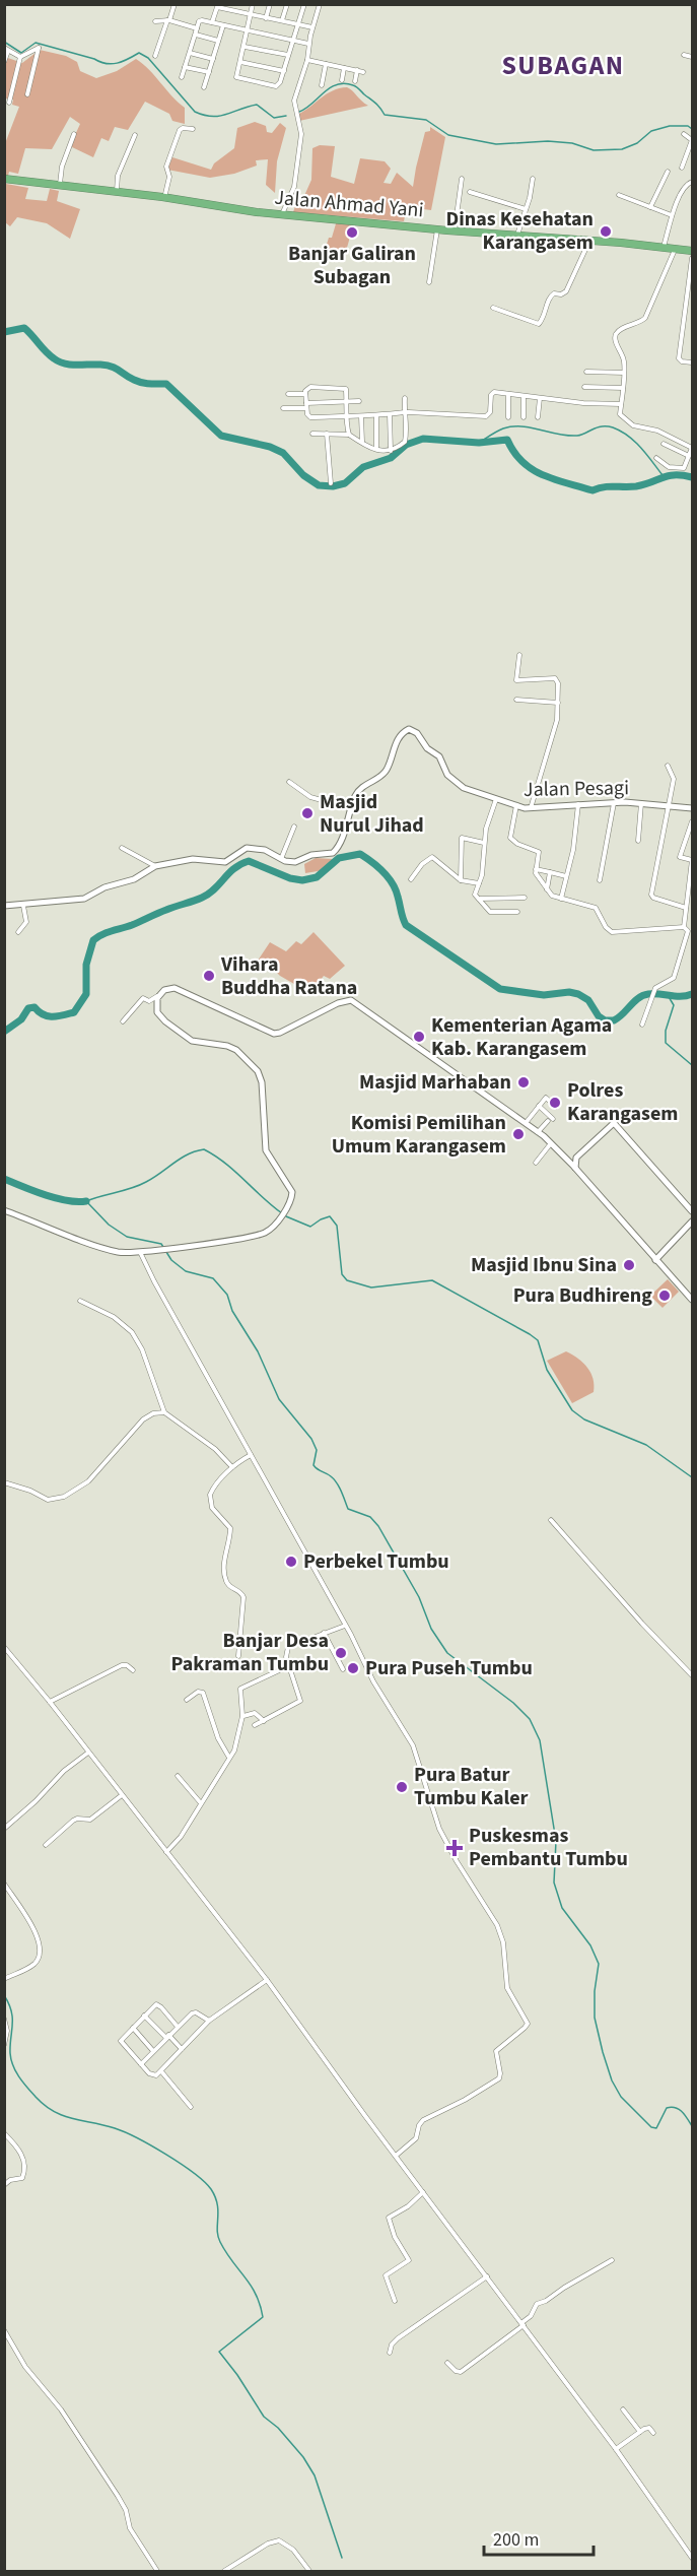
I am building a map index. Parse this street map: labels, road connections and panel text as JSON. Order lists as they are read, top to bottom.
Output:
{
  "streets": {
    "highway": ["Jalan Ahmad Yani"],
    "street": ["Jalan Pesagi"]
  },
  "districts": ["SUBAGAN"],
  "places": {
    "other": [
      "Dinas Kesehatan Karangasem",
      "Banjar Galiran Subagan",
      "Masjid Nurul Jihad",
      "Vihara Buddha Ratana",
      "Kementerian Agama Kab. Karangasem",
      "Masjid Marhaban",
      "Polres Karangasem",
      "Komisi Pemilihan Umum Karangasem",
      "Masjid Ibnu Sina",
      "Pura Budhireng",
      "Perbekel Tumbu",
      "Banjar Desa Pakraman Tumbu",
      "Pura Puseh Tumbu",
      "Pura Batur Tumbu Kaler"
    ],
    "health": ["Puskesmas Pembantu Tumbu"]
  },
  "scale_bar": "200 m"
}
